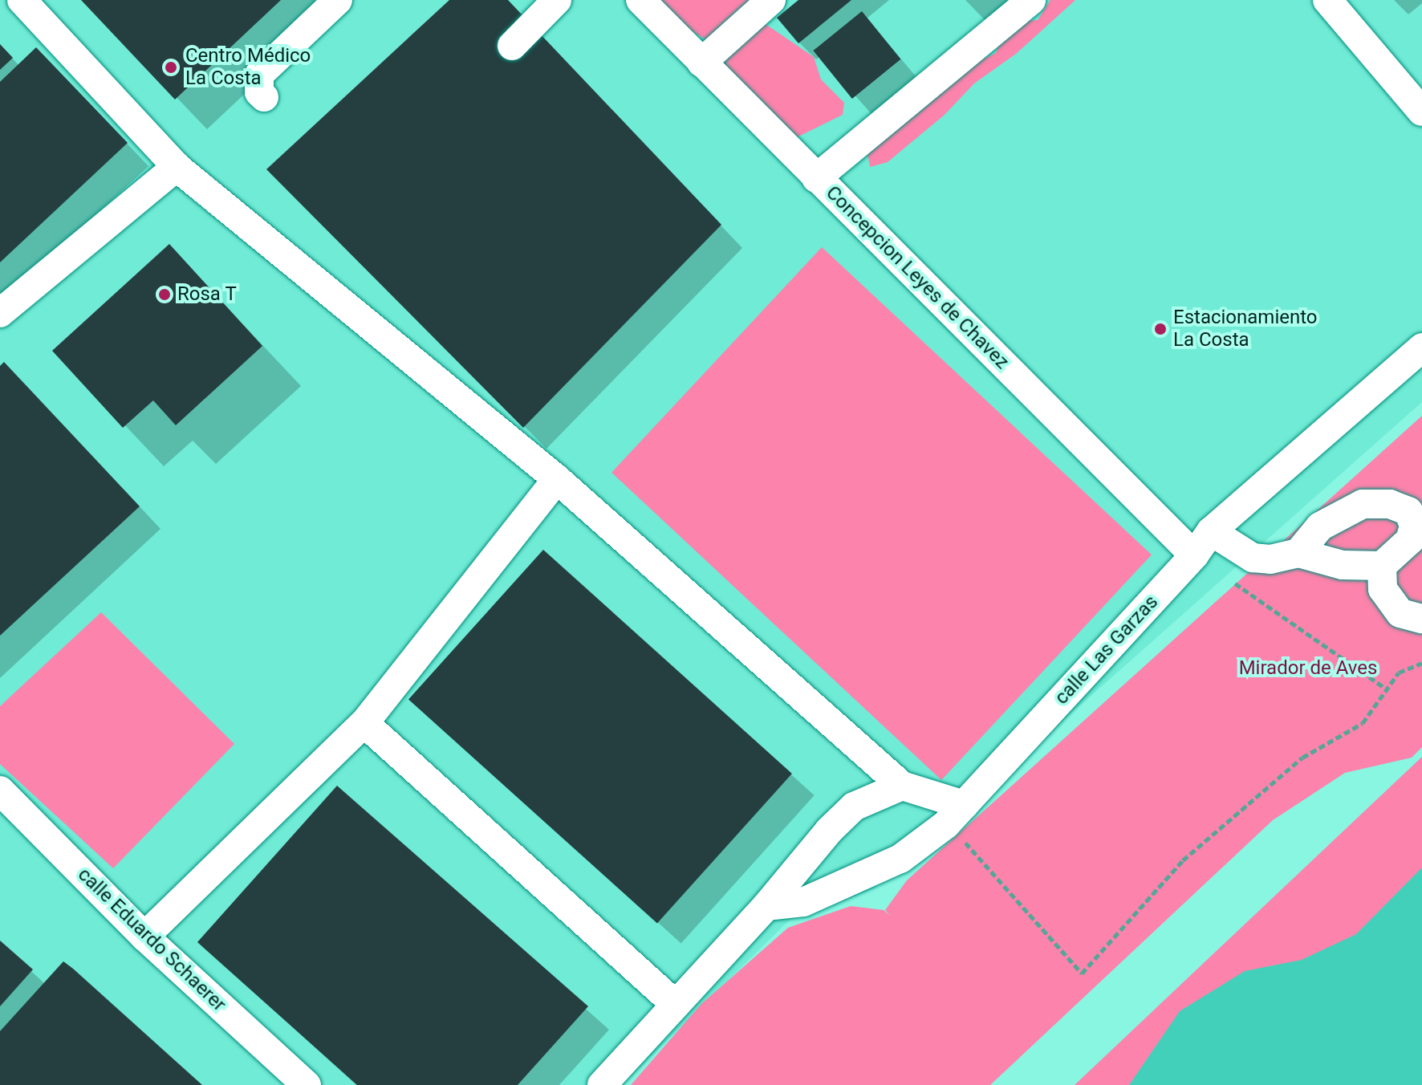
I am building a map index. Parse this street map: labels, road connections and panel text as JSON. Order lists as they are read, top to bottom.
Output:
{
  "streets": {
    "lane": ["Concepcion Leyes de Chavez", "calle Las Garzas", "calle Eduardo Schaerer"]
  },
  "crossings": [
    ["Concepcion Leyes de Chavez", "calle Las Garzas"]
  ],
  "parks": ["Mirador de Aves"],
  "places": ["Centro Médico La Costa", "Rosa T", "Estacionamiento La Costa"]
}
